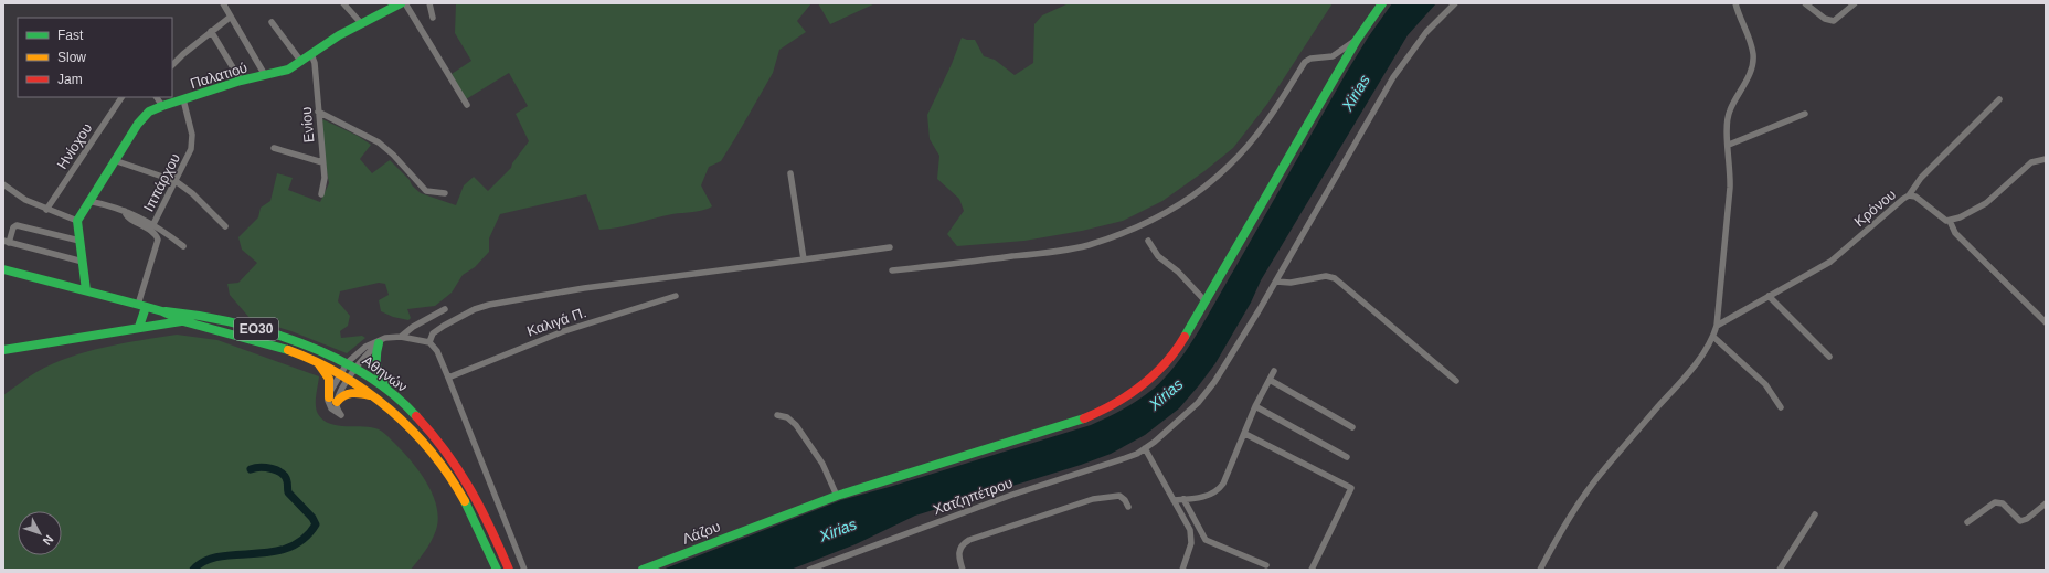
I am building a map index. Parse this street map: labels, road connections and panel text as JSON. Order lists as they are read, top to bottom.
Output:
{
  "streets": {
    "street": [
      "Παλατιού",
      "Ενίου",
      "Ηνίοχου",
      "Ιππάρχου",
      "Κρόνου",
      "Καλιγά Π.",
      "ΕΟ30",
      "Αθηνών",
      "Χατζηπέτρου",
      "Λάζου"
    ]
  },
  "crossings": [
    ["Παλατιού", "Ενίου"],
    ["Παλατιού", "Ιππάρχου"]
  ],
  "water": ["Xirias"],
  "legend": ["Fast", "Slow", "Jam"],
  "north": "bottom right"
}
